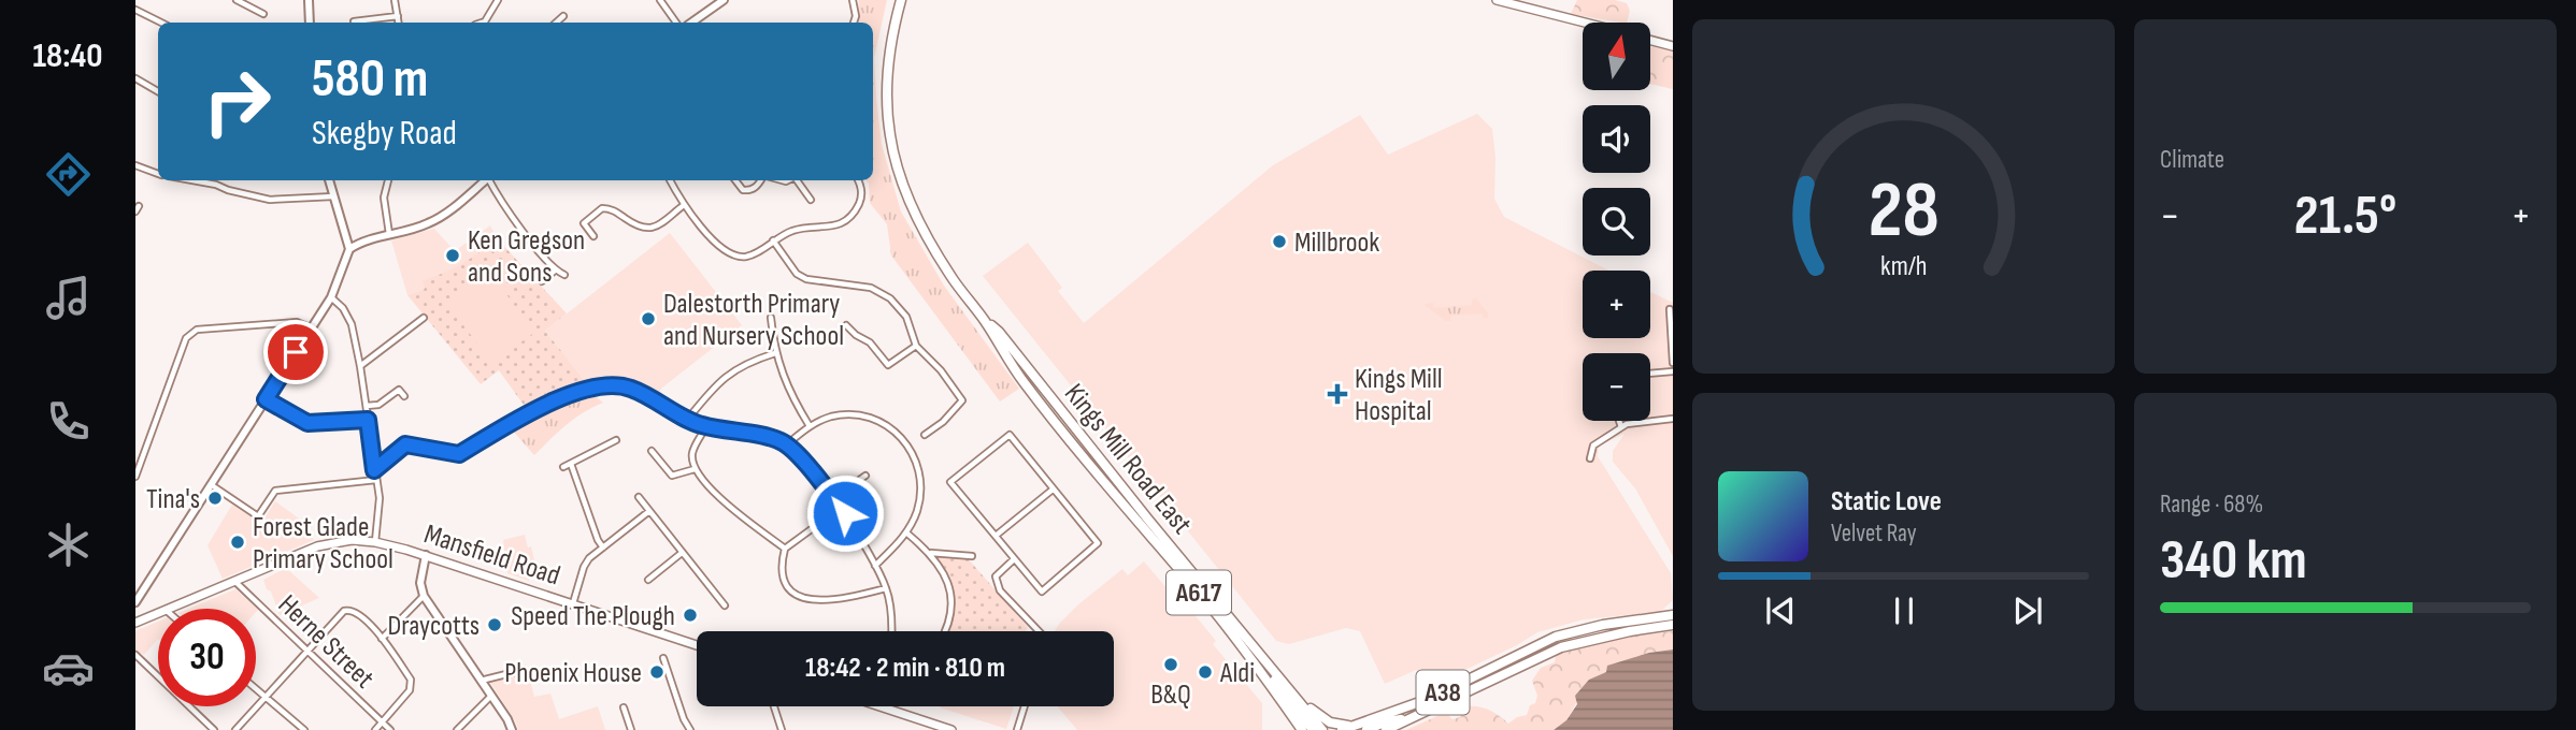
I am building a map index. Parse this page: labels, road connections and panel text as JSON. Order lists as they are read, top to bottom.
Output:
{
  "streets": {
    "highway": ["Kings Mill Road East", "A617", "A38"],
    "main road": ["Mansfield Road"],
    "street": ["Herne Street"]
  },
  "crossings": [
    ["Mansfield Road", "Herne Street"]
  ],
  "places": {
    "other": [
      "Millbrook",
      "Ken Gregson and Sons",
      "Dalestorth Primary and Nursery School",
      "Tina's",
      "Forest Glade Primary School",
      "Speed The Plough",
      "Draycotts",
      "B&Q",
      "Phoenix House",
      "Aldi"
    ],
    "health": ["Kings Mill Hospital"]
  },
  "north": "top",
  "page": {
    "tabs": "18:40",
    "tile": [
      "Climate",
      ["Range · 68%", "340 km"]
    ],
    "map_buttons": ["+", "−"],
    "turn": ["580 m", "Skegby Road"],
    "heat": ["−", "21.5°", "+"],
    "song": ["Static Love", "Velvet Ray"],
    "limit": "30",
    "trip": "18:42 · 2 min · 810 m",
    "gauge": ["28", "km/h"]
  }
}
